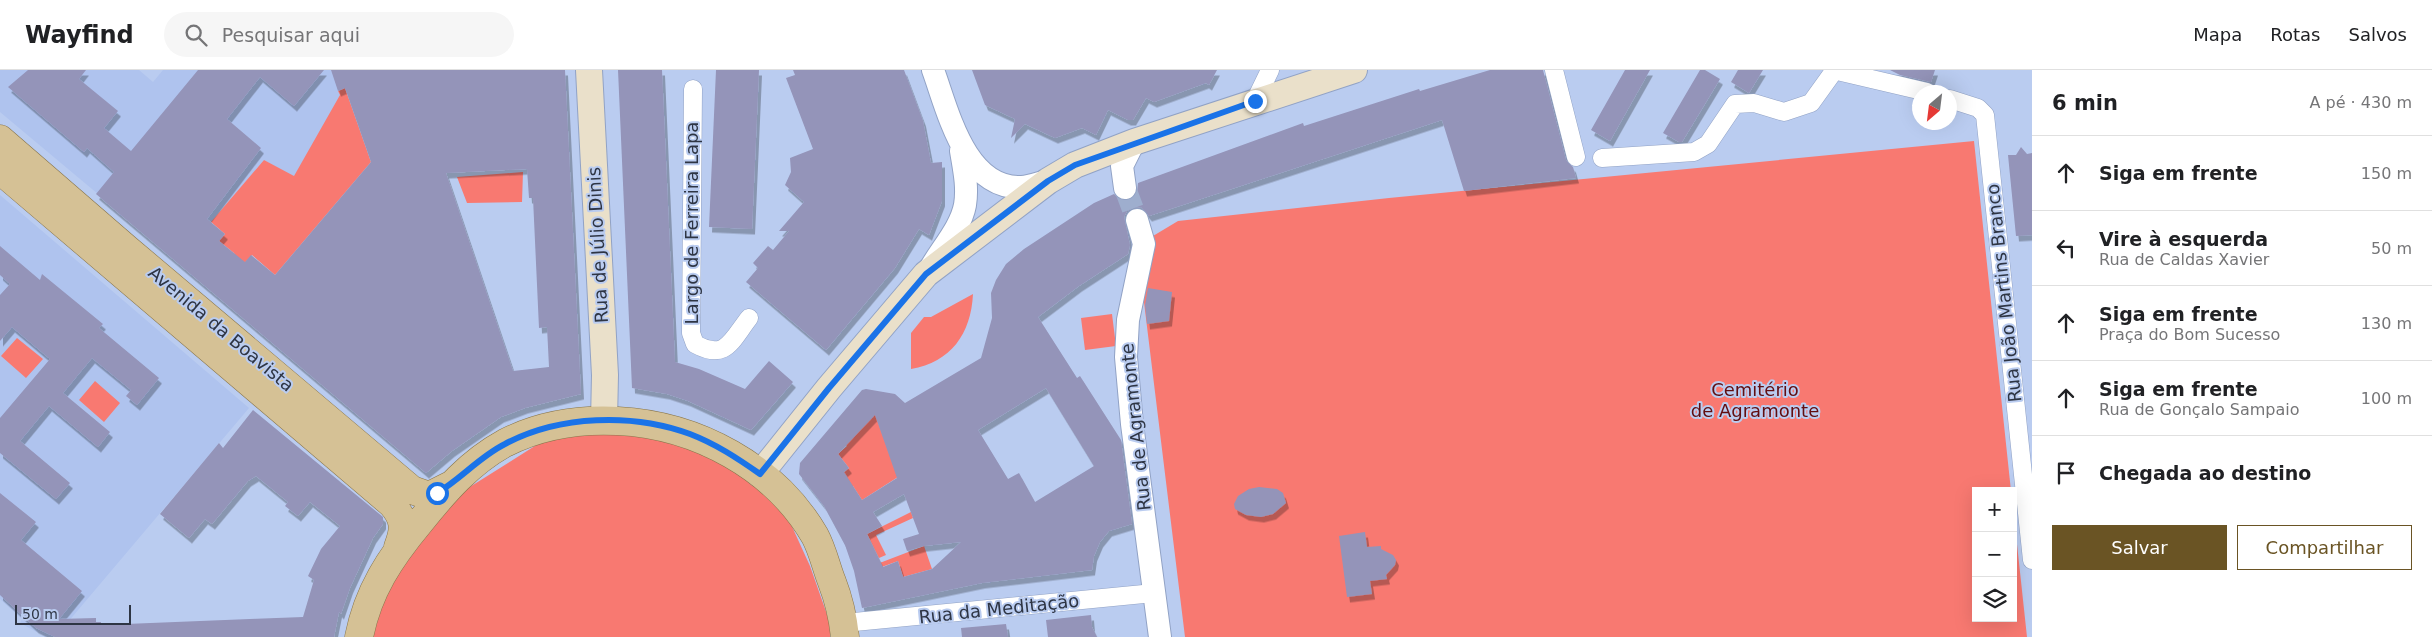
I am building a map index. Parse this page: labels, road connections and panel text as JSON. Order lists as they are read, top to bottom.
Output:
{
  "streets": {
    "main road": ["Rua de Júlio Dinis", "Avenida da Boavista"],
    "street": [
      "Largo de Ferreira Lapa",
      "Rua João Martins Branco",
      "Rua de Agramonte",
      "Rua da Meditação"
    ]
  },
  "crossings": [
    ["Rua de Agramonte", "Rua da Meditação"]
  ],
  "parks": ["Cemitério de Agramonte"],
  "scale_bar": "50 m",
  "north": "bottom left",
  "page": {
    "header": "Wayfind",
    "search": "Pesquisar aqui",
    "nav": ["Mapa", "Rotas", "Salvos"],
    "heading": ["6 min", "A pé · 430 m"],
    "list": [
      ["Siga em frente", "150 m"],
      ["Vire à esquerda", "Rua de Caldas Xavier", "50 m"],
      ["Siga em frente", "Praça do Bom Sucesso", "130 m"],
      ["Siga em frente", "Rua de Gonçalo Sampaio", "100 m"],
      "Chegada ao destino"
    ],
    "map_buttons": ["+", "−"],
    "buttons": ["Salvar", "Compartilhar"],
    "scale": "50 m"
  }
}
